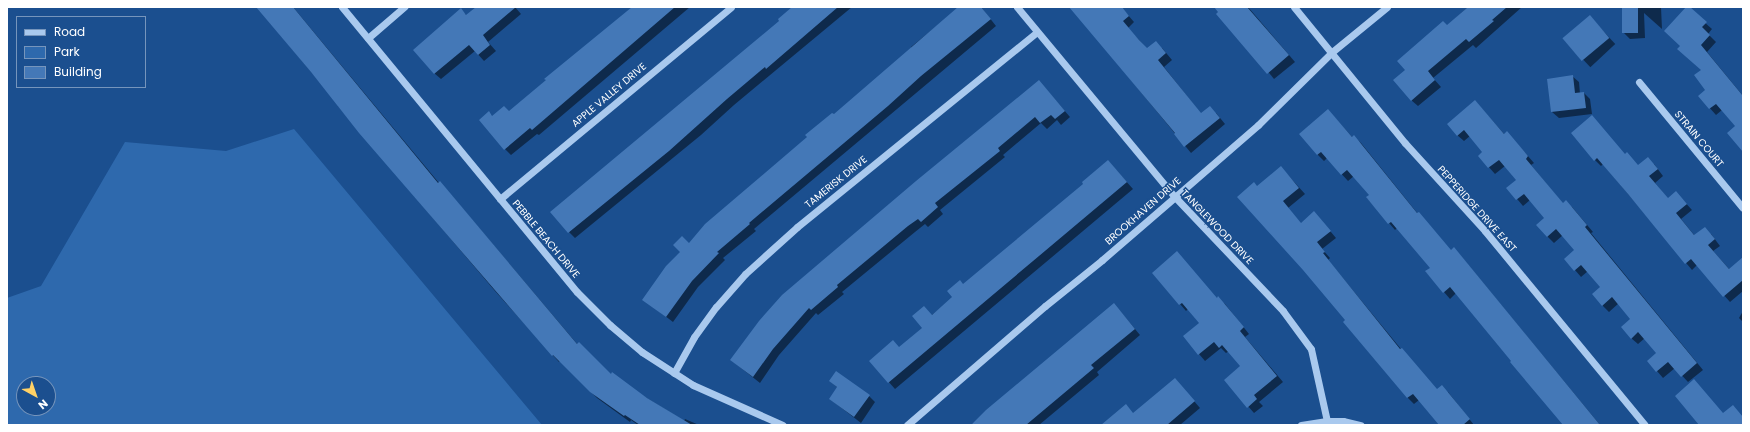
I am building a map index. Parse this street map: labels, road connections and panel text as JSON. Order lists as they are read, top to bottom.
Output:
{
  "streets": {
    "street": [
      "APPLE VALLEY DRIVE",
      "STRAIN COURT",
      "TAMERISK DRIVE",
      "PEPPERIDGE DRIVE EAST",
      "BROOKHAVEN DRIVE",
      "TANGLEWOOD DRIVE",
      "PEBBLE BEACH DRIVE"
    ]
  },
  "crossings": [
    ["APPLE VALLEY DRIVE", "PEBBLE BEACH DRIVE"],
    ["TAMERISK DRIVE", "TANGLEWOOD DRIVE"],
    ["TAMERISK DRIVE", "PEBBLE BEACH DRIVE"],
    ["PEPPERIDGE DRIVE EAST", "BROOKHAVEN DRIVE"],
    ["BROOKHAVEN DRIVE", "TANGLEWOOD DRIVE"]
  ],
  "legend": ["Road", "Park", "Building"],
  "north": "bottom right"
}
